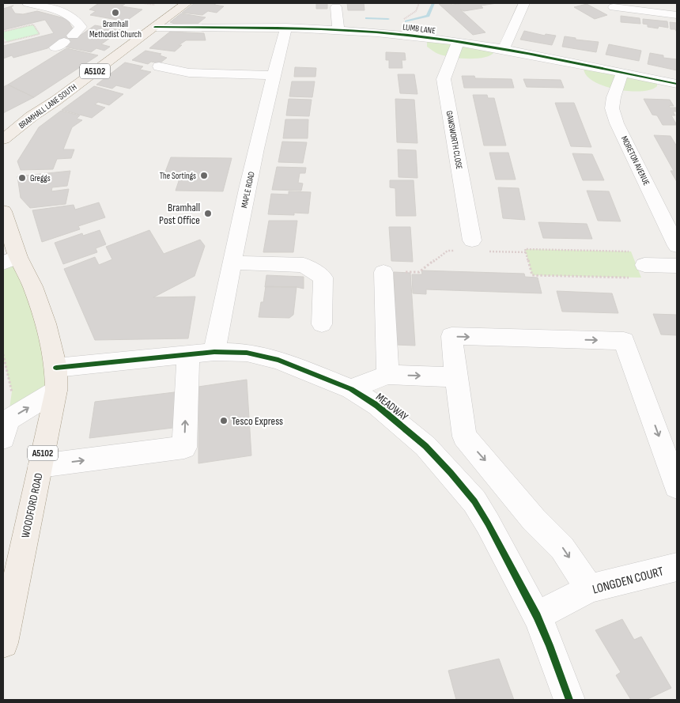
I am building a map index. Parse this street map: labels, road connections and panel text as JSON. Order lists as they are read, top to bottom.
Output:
{
  "streets": {
    "main road": ["A5102", "BRAMHALL LANE SOUTH", "WOODFORD ROAD"],
    "street": [
      "LUMB LANE",
      "GAWSWORTH CLOSE",
      "MORETON AVENUE",
      "MAPLE ROAD",
      "MEADWAY",
      "LONGDEN COURT"
    ]
  },
  "crossings": [
    ["LUMB LANE", "BRAMHALL LANE SOUTH"],
    ["LUMB LANE", "GAWSWORTH CLOSE"],
    ["LUMB LANE", "MORETON AVENUE"],
    ["LUMB LANE", "MAPLE ROAD"],
    ["MAPLE ROAD", "MEADWAY"],
    ["MEADWAY", "WOODFORD ROAD"],
    ["MEADWAY", "LONGDEN COURT"]
  ],
  "places": [
    "Bramhall Methodist Church",
    "The Sortings",
    "Greggs",
    "Bramhall Post Office",
    "Tesco Express"
  ]
}
